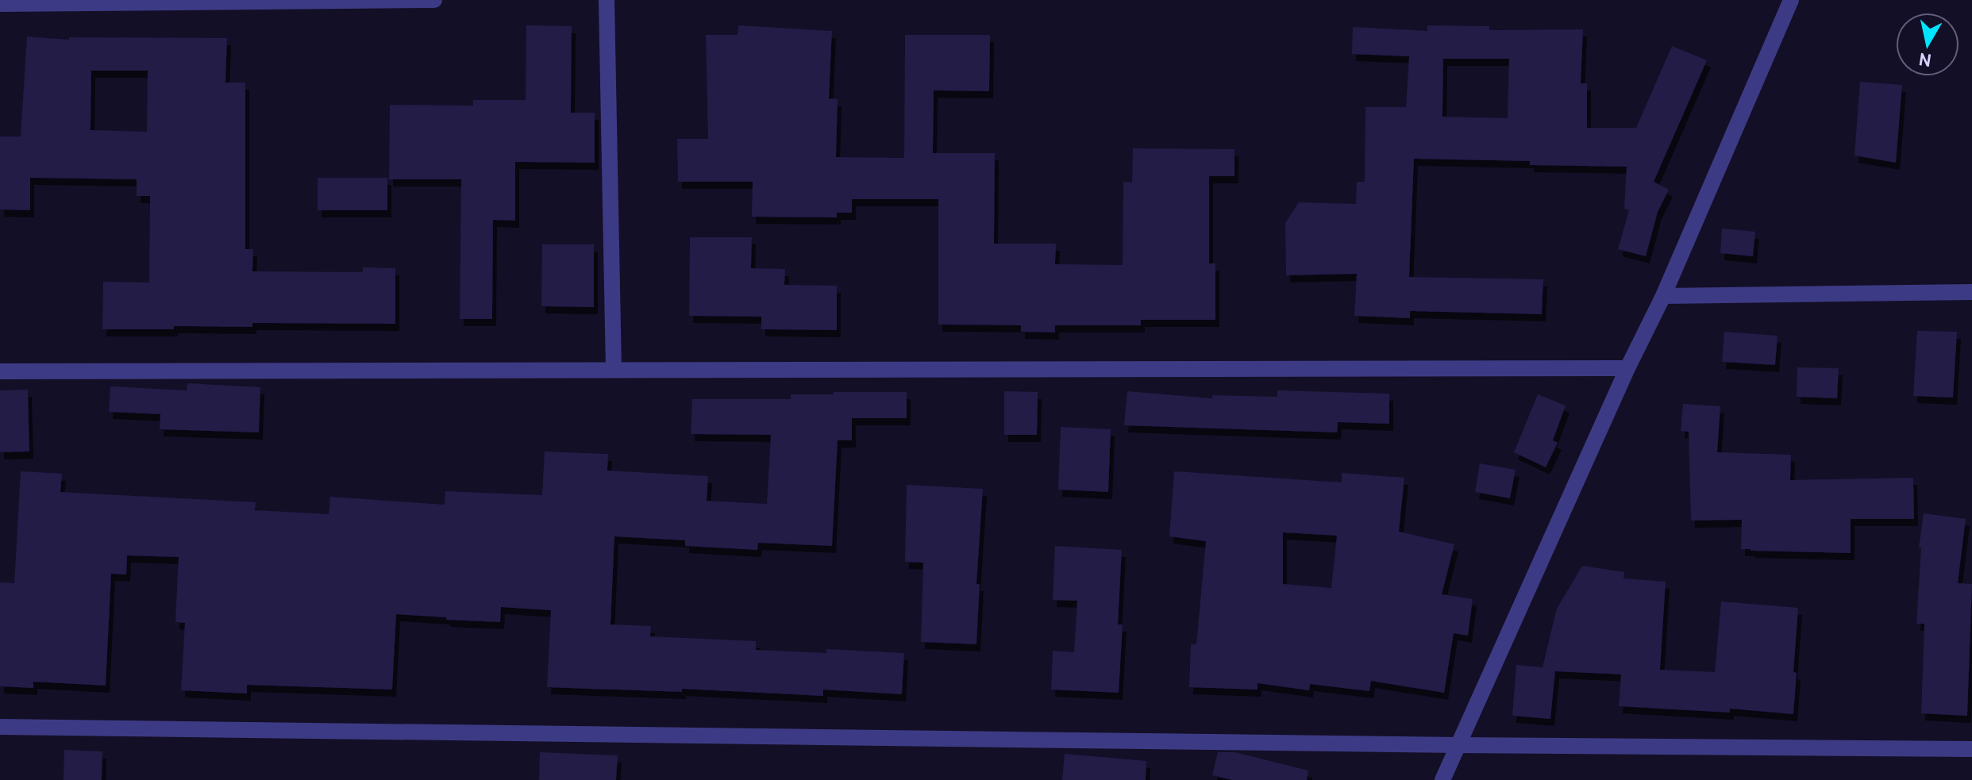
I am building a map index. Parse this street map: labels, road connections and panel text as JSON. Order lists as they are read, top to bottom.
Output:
{
  "north": "bottom"
}
